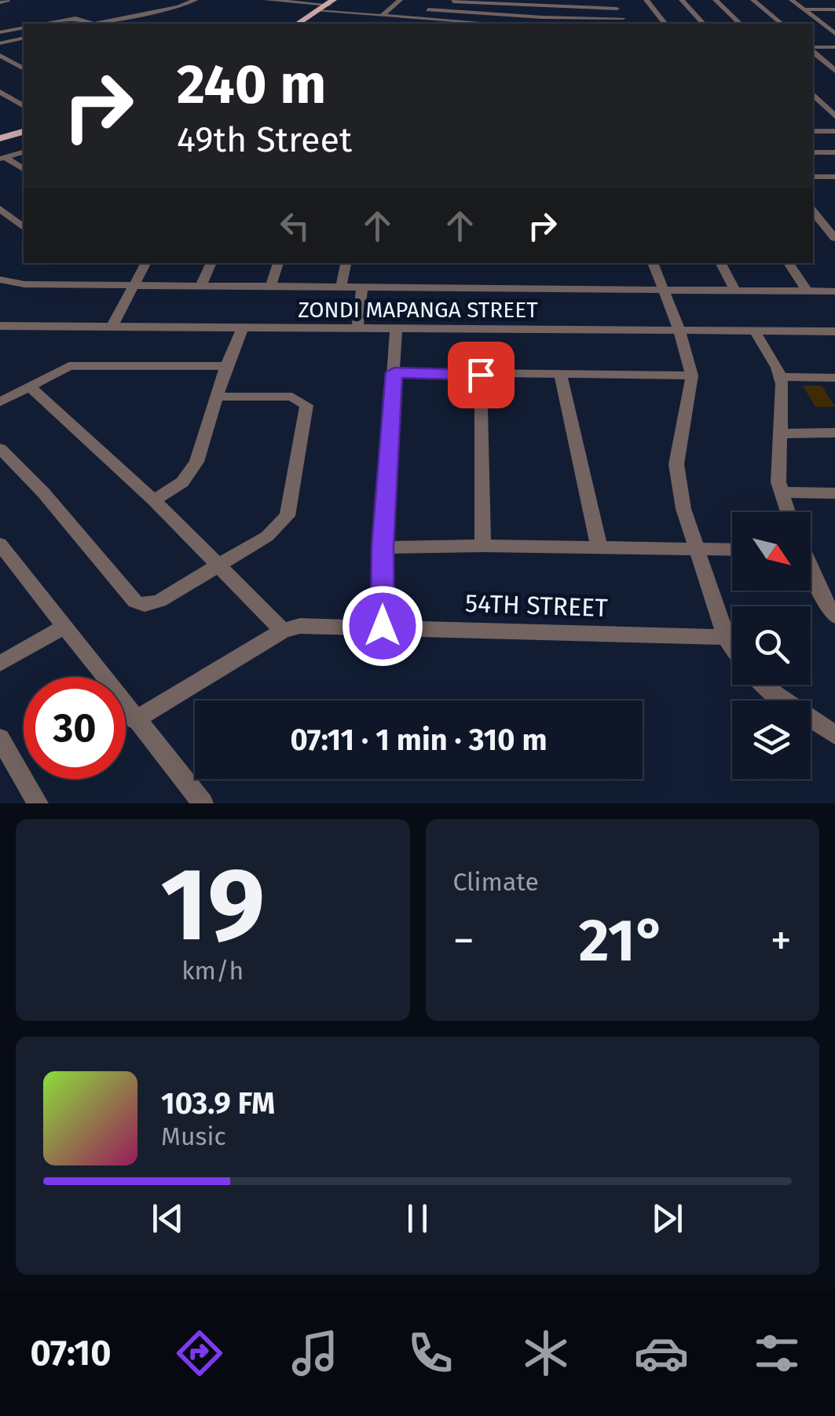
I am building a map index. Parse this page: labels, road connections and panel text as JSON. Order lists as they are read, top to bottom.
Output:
{
  "streets": {
    "street": ["ZONDI MAPANGA STREET", "54TH STREET"]
  },
  "north": "bottom right",
  "page": {
    "turn": ["240 m", "49th Street"],
    "limit": "30",
    "trip": "07:11 · 1 min · 310 m",
    "tile": [
      ["19", "km/h"],
      "Climate"
    ],
    "heat": ["−", "21°", "+"],
    "song": ["103.9 FM", "Music"],
    "tabs": "07:10"
  }
}
